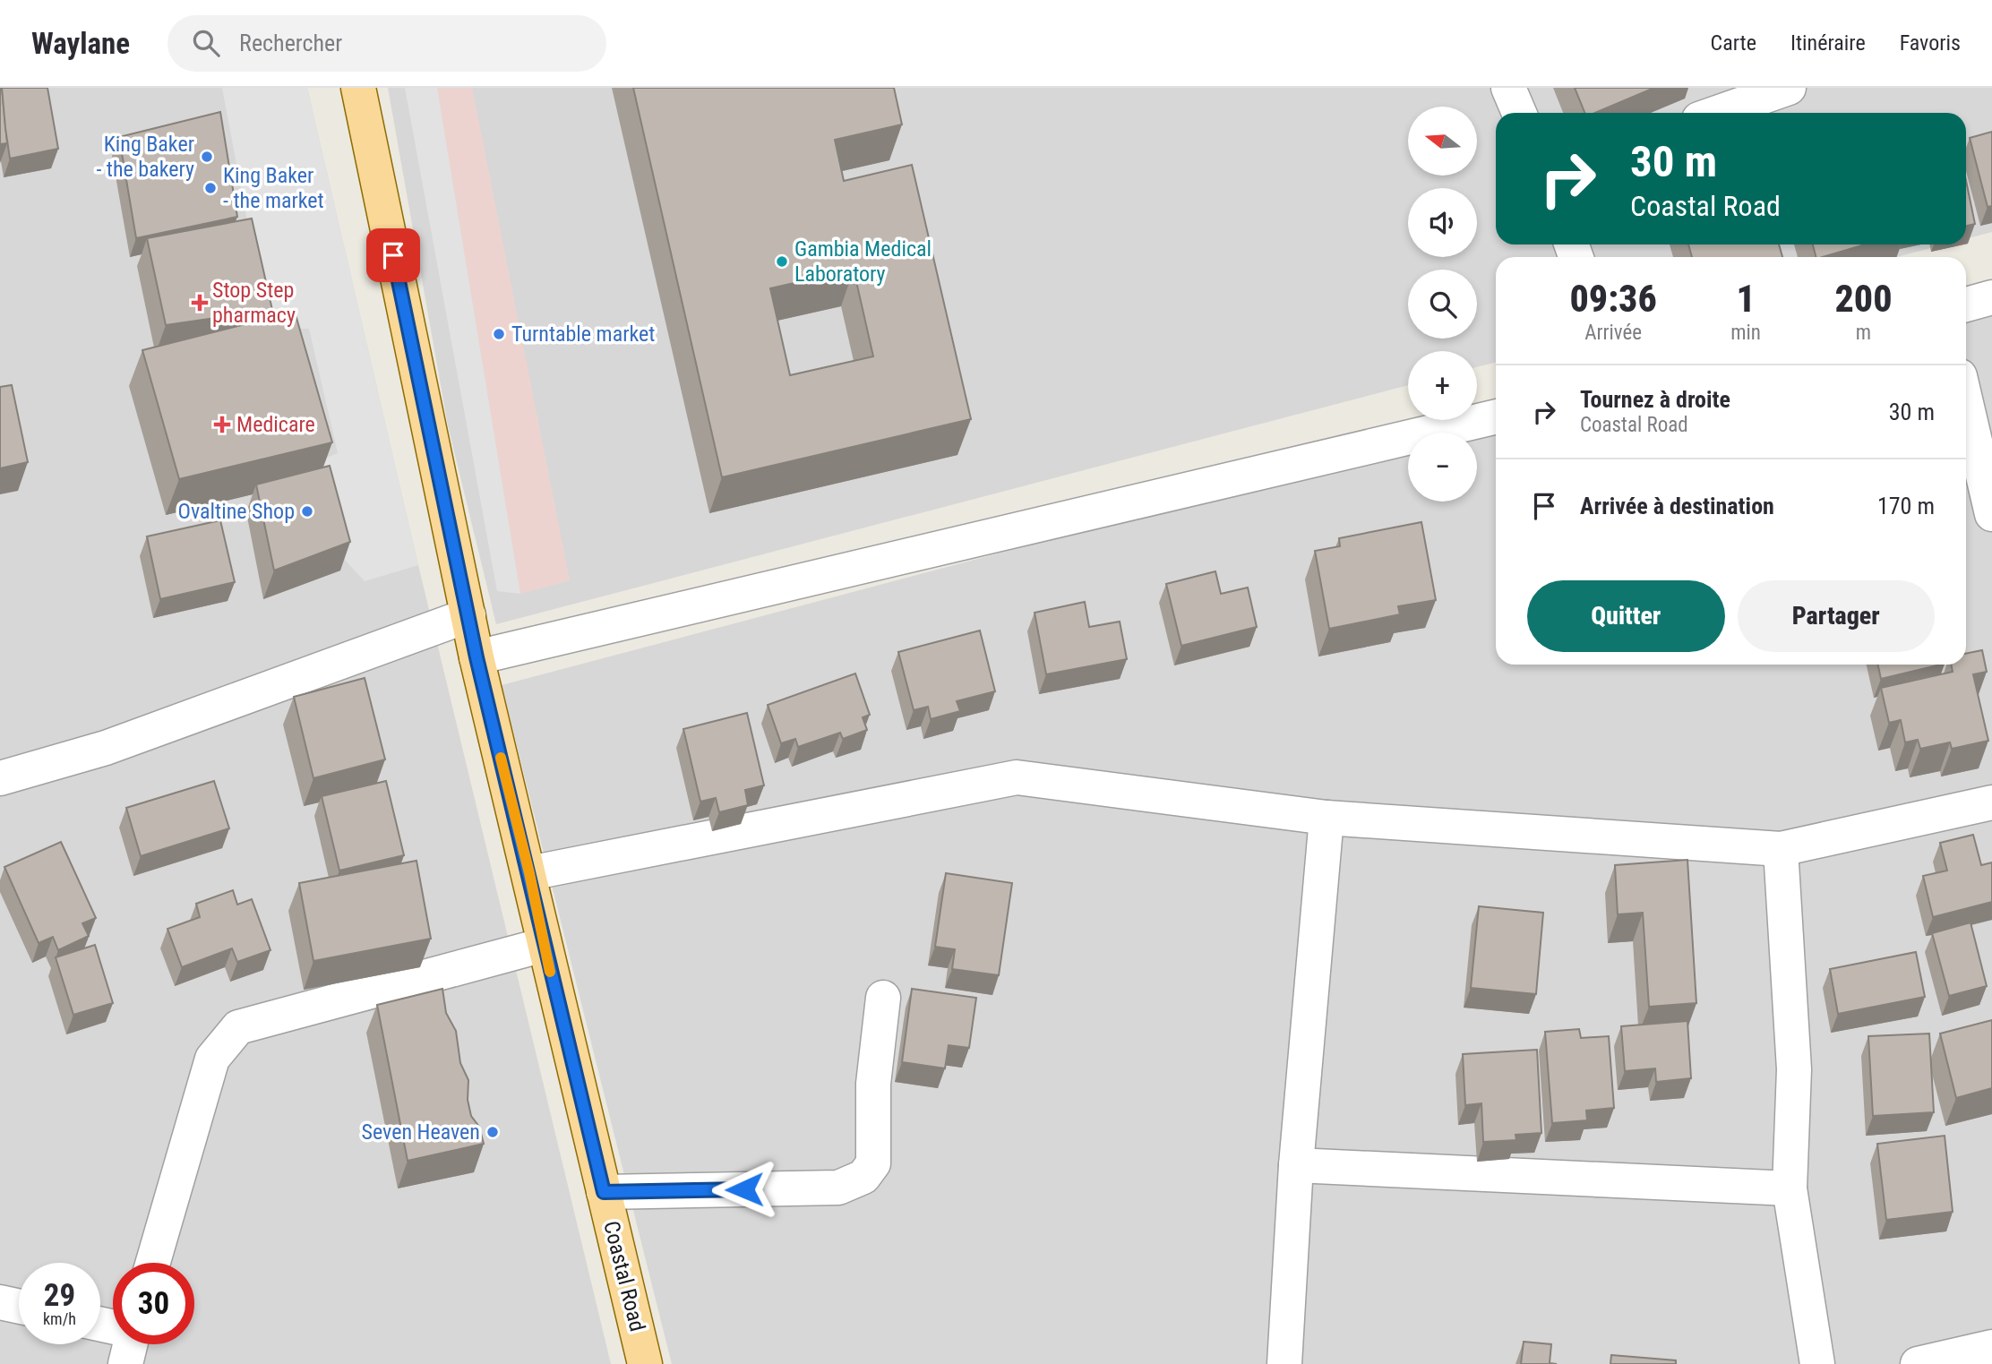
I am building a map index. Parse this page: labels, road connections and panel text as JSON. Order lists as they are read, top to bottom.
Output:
{
  "streets": {
    "main road": ["Coastal Road"]
  },
  "places": {
    "other": [
      "King Baker - the bakery",
      "King Baker - the market",
      "Gambia Medical Laboratory",
      "Turntable market",
      "Ovaltine Shop",
      "Seven Heaven"
    ],
    "health": ["Stop Step pharmacy", "Medicare"]
  },
  "north": "left",
  "page": {
    "header": "Waylane",
    "search": "Rechercher",
    "nav": ["Carte", "Itinéraire", "Favoris"],
    "map_buttons": ["+", "−"],
    "turn": ["30 m", "Coastal Road"],
    "eta": [
      "09:36",
      "Arrivée",
      "1",
      "min",
      "200",
      "m"
    ],
    "list": [
      {
        "name": "Tournez à droite",
        "note": "Coastal Road",
        "value": "30 m"
      },
      {
        "name": "Arrivée à destination",
        "value": "170 m"
      }
    ],
    "buttons": ["Quitter", "Partager"],
    "speed": "29 km/h",
    "limit": "30"
  }
}
